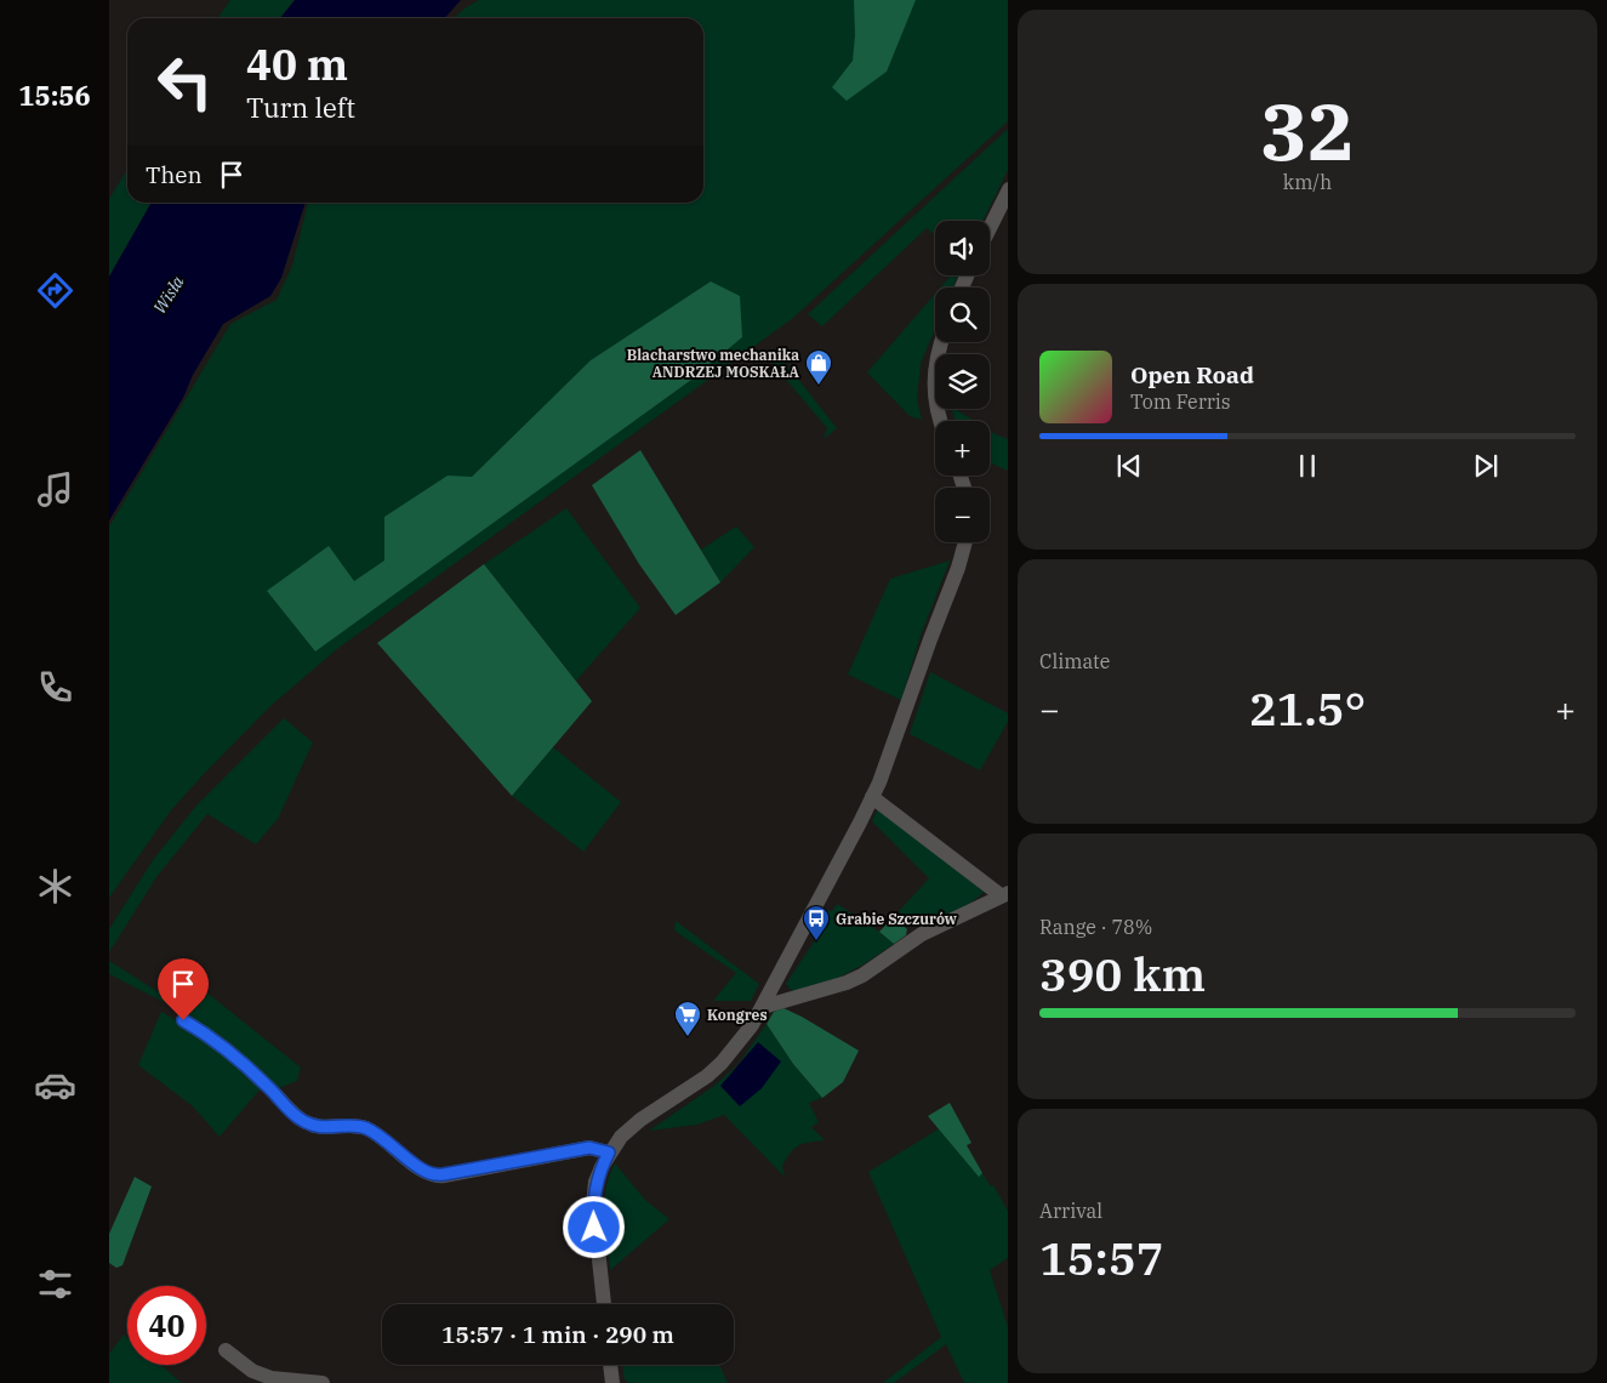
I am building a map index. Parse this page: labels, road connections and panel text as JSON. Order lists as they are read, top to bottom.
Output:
{
  "water": ["Wisła"],
  "places": {
    "shop": ["Blacharstwo mechanika ANDRZEJ MOSKAŁA"],
    "bus stop": ["Grabie Szczurów"],
    "supermarket": ["Kongres"]
  },
  "page": {
    "tabs": "15:56",
    "tile": [
      ["32", "km/h"],
      "Climate",
      ["Range · 78%", "390 km"],
      ["Arrival", "15:57"]
    ],
    "turn": ["40 m", "Turn left"],
    "then": "Then",
    "map_buttons": ["+", "−"],
    "song": ["Open Road", "Tom Ferris"],
    "heat": ["−", "21.5°", "+"],
    "limit": "40",
    "trip": "15:57 · 1 min · 290 m"
  }
}
